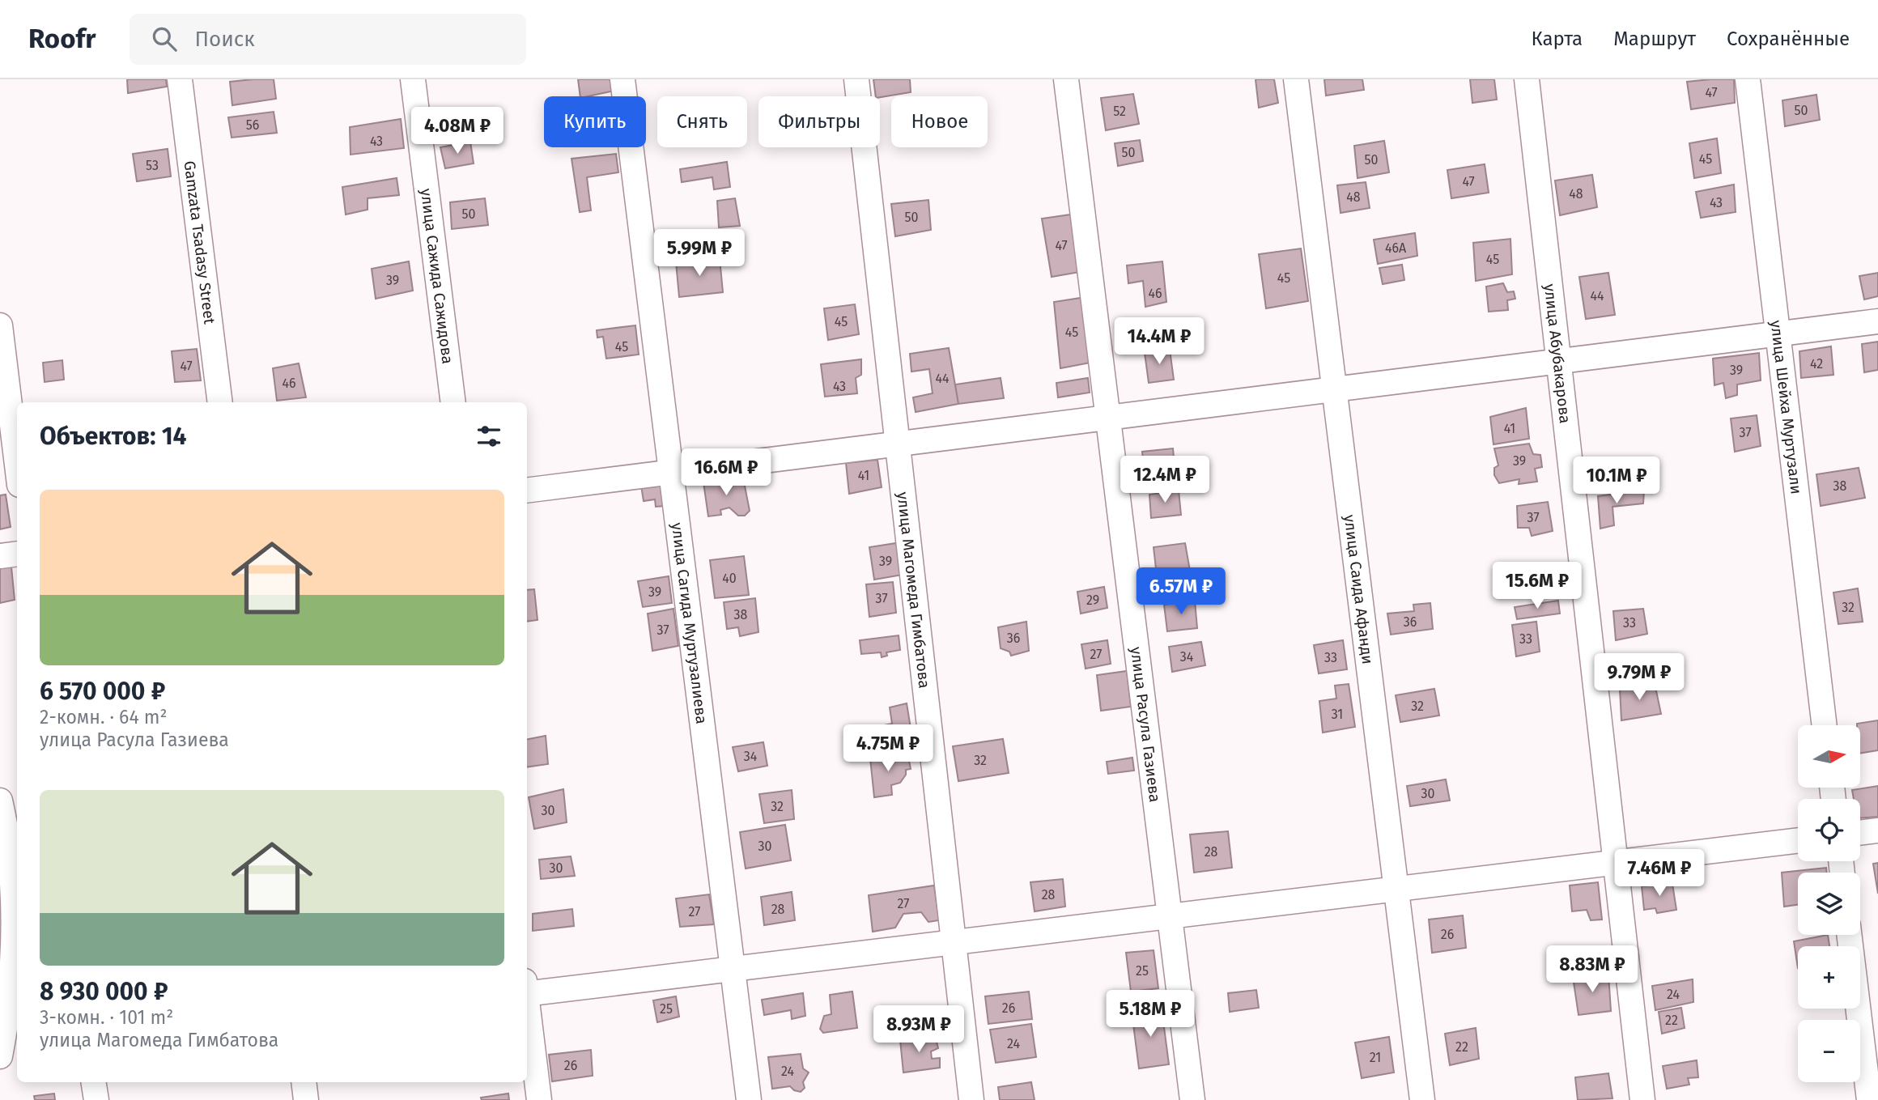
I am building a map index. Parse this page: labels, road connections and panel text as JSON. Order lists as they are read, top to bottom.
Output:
{
  "streets": {
    "street": [
      "Gamzata Tsadasy Street",
      "улица Сажида Сажидова",
      "улица Абубакарова",
      "улица Шейха Муртузали",
      "улица Магомеда Гимбатова",
      "улица Саида Афанди",
      "улица Сагида Муртузалиева",
      "улица Расула Газиева"
    ]
  },
  "house_numbers": [
    "47",
    "50",
    "52",
    "56",
    "43",
    "50",
    "45",
    "50",
    "53",
    "47",
    "48",
    "48",
    "43",
    "50",
    "50",
    "47",
    "46А",
    "45",
    "45",
    "39",
    "46",
    "44",
    "45",
    "45",
    "45",
    "42",
    "47",
    "39",
    "44",
    "46",
    "43",
    "41",
    "37",
    "39",
    "41",
    "38",
    "37",
    "39",
    "40",
    "39",
    "37",
    "29",
    "32",
    "38",
    "36",
    "33",
    "37",
    "36",
    "33",
    "27",
    "34",
    "33",
    "32",
    "31",
    "34",
    "32",
    "30",
    "32",
    "30",
    "30",
    "28",
    "30",
    "28",
    "27",
    "28",
    "27",
    "26",
    "25",
    "24",
    "26",
    "25",
    "22",
    "24",
    "22",
    "21",
    "26",
    "24"
  ],
  "north": "right",
  "page": {
    "header": "Roofr",
    "search": "Поиск",
    "nav": ["Карта", "Маршрут", "Сохранённые"],
    "chip": [
      "Купить",
      "Снять",
      "Фильтры",
      "Новое"
    ],
    "price": [
      "4.08M ₽",
      "5.99M ₽",
      "14.4M ₽",
      "16.6M ₽",
      "12.4M ₽",
      "10.1M ₽",
      "15.6M ₽",
      "6.57M ₽",
      "9.79M ₽",
      "4.75M ₽",
      "7.46M ₽",
      "8.83M ₽",
      "5.18M ₽",
      "8.93M ₽"
    ],
    "heading": "Объектов: 14",
    "list": [
      {
        "name": "6 570 000 ₽",
        "note": "2-комн. · 64 m² · улица Расула Газиева"
      },
      {
        "name": "8 930 000 ₽",
        "note": "3-комн. · 101 m² · улица Магомеда Гимбатова"
      }
    ],
    "map_buttons": ["+", "−"]
  }
}
